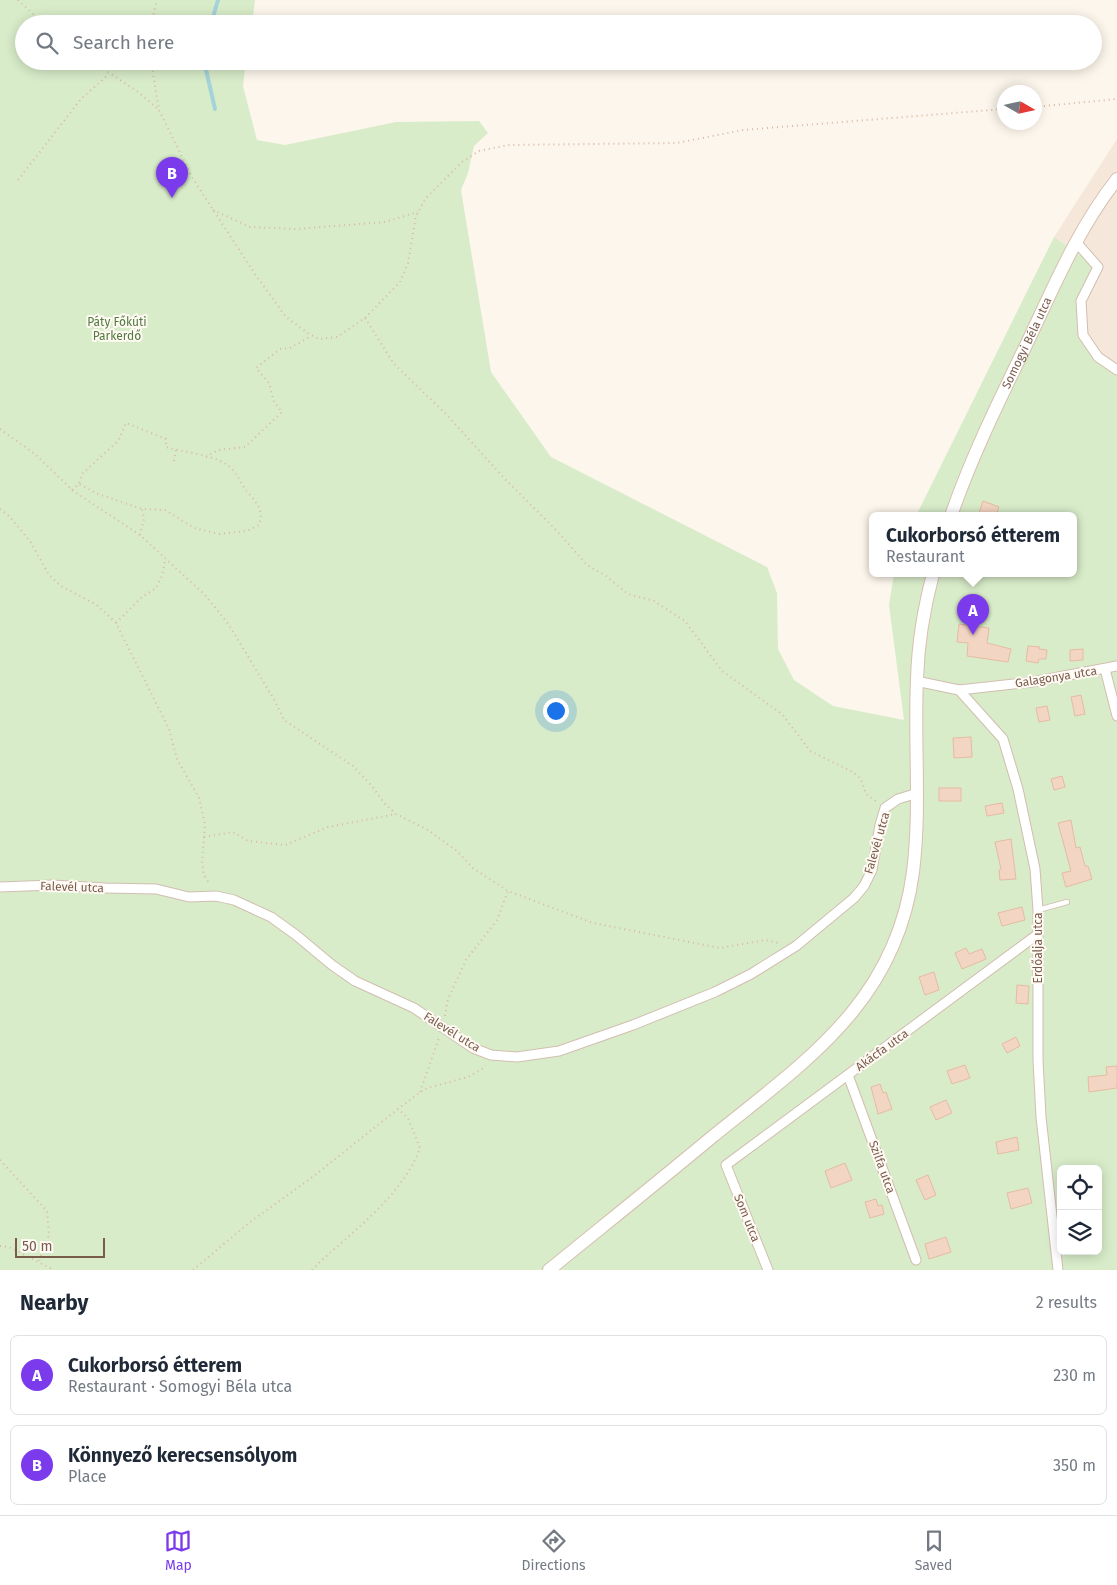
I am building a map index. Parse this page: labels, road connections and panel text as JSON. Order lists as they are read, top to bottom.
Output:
{
  "streets": {
    "main road": ["Somogyi Béla utca"],
    "street": [
      "Galagonya utca",
      "Falevél utca",
      "Erdőalja utca",
      "Akácfa utca",
      "Szilfa utca",
      "Som utca"
    ]
  },
  "crossings": [
    ["Galagonya utca", "Erdőalja utca"],
    ["Erdőalja utca", "Akácfa utca"],
    ["Akácfa utca", "Szilfa utca"],
    ["Akácfa utca", "Som utca"]
  ],
  "parks": ["Páty Főkúti Parkerdő"],
  "scale_bar": "50 m",
  "north": "right",
  "page": {
    "search": "Search here",
    "pins": ["B", "A"],
    "popup": ["Cukorborsó étterem", "Restaurant"],
    "scale": "50 m",
    "heading": ["Nearby", "2 results"],
    "list": [
      {
        "mark": "A",
        "name": "Cukorborsó étterem",
        "note": "Restaurant · Somogyi Béla utca",
        "value": "230 m"
      },
      {
        "mark": "B",
        "name": "Könnyező kerecsensólyom",
        "note": "Place",
        "value": "350 m"
      }
    ],
    "nav": ["Map", "Directions", "Saved"]
  }
}
